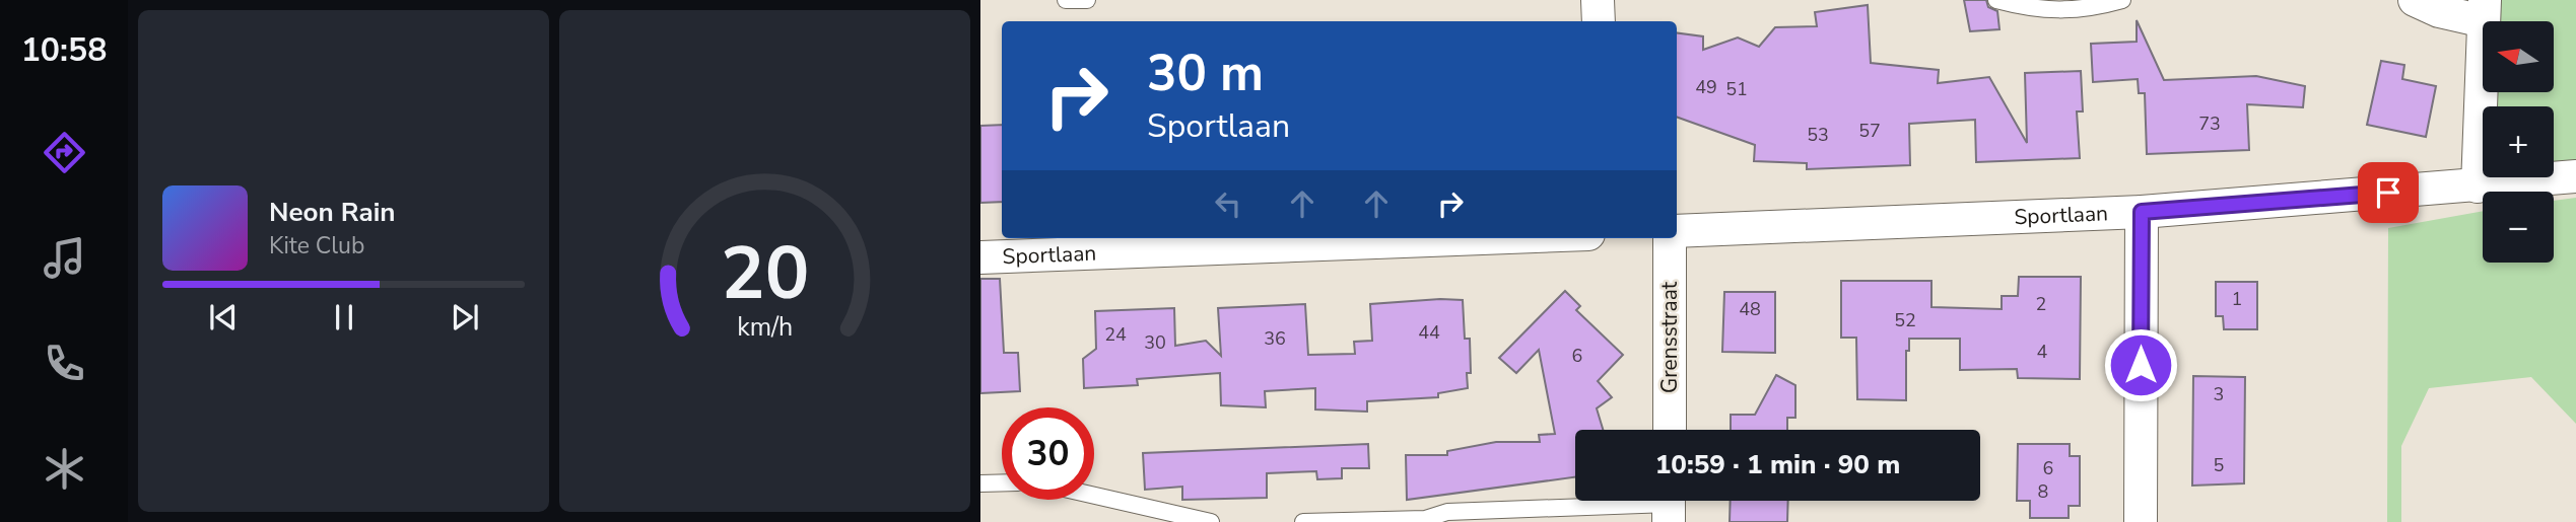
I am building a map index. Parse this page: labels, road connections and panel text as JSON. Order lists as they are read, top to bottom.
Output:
{
  "streets": {
    "street": ["Sportlaan", "Grensstraat"]
  },
  "house_numbers": [
    "49",
    "51",
    "73",
    "57",
    "53",
    "1",
    "2",
    "48",
    "52",
    "44",
    "24",
    "36",
    "30",
    "4",
    "6",
    "3",
    "5",
    "6",
    "8"
  ],
  "north": "left",
  "page": {
    "tabs": "10:58",
    "map_buttons": ["+", "−"],
    "turn": ["30 m", "Sportlaan"],
    "song": ["Neon Rain", "Kite Club"],
    "limit": "30",
    "trip": "10:59 · 1 min · 90 m",
    "gauge": ["20", "km/h"]
  }
}
